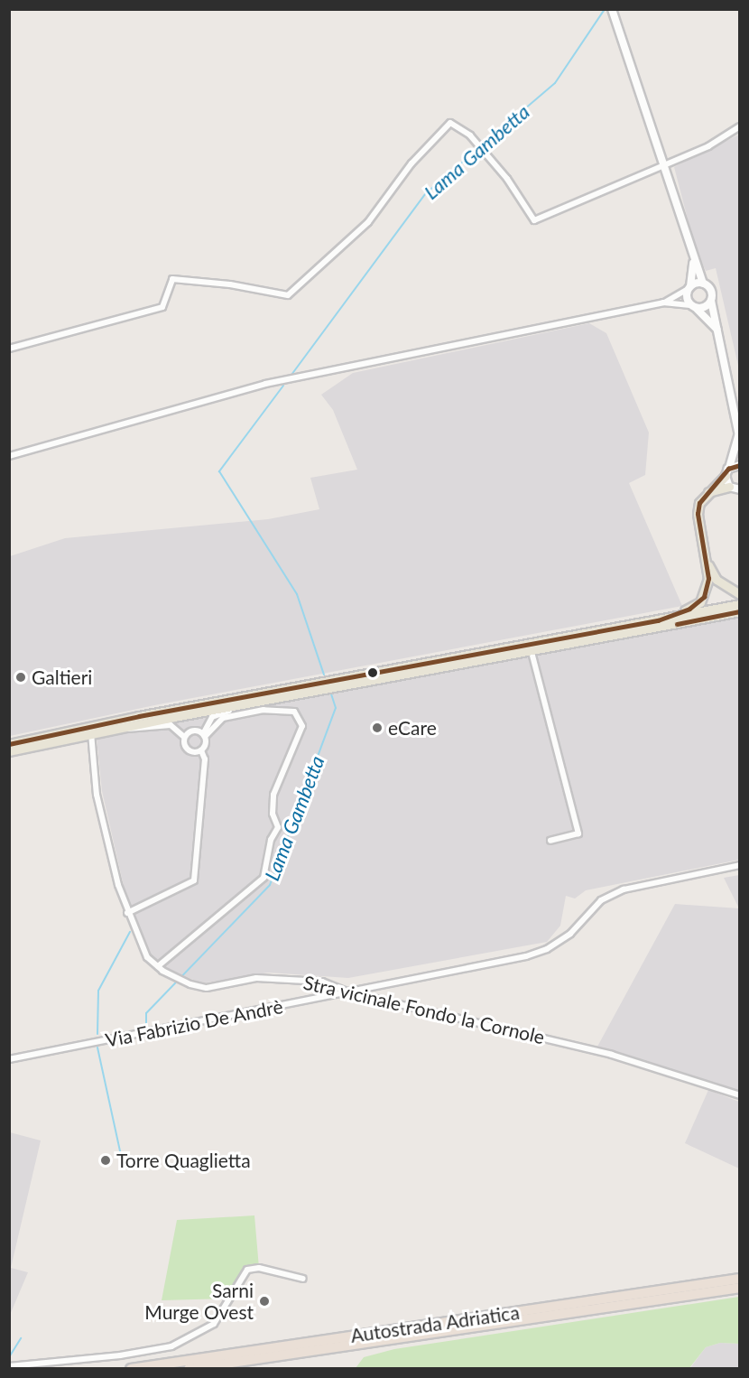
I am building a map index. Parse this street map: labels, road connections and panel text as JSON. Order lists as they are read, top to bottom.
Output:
{
  "streets": {
    "highway": ["Autostrada Adriatica"],
    "street": ["Stra vicinale Fondo la Cornole", "Via Fabrizio De Andrè"]
  },
  "crossings": [
    ["Stra vicinale Fondo la Cornole", "Via Fabrizio De Andrè"]
  ],
  "water": ["Lama Gambetta"],
  "places": [
    "Galtieri",
    "eCare",
    "Torre Quaglietta",
    "Sarni Murge Ovest"
  ]
}
